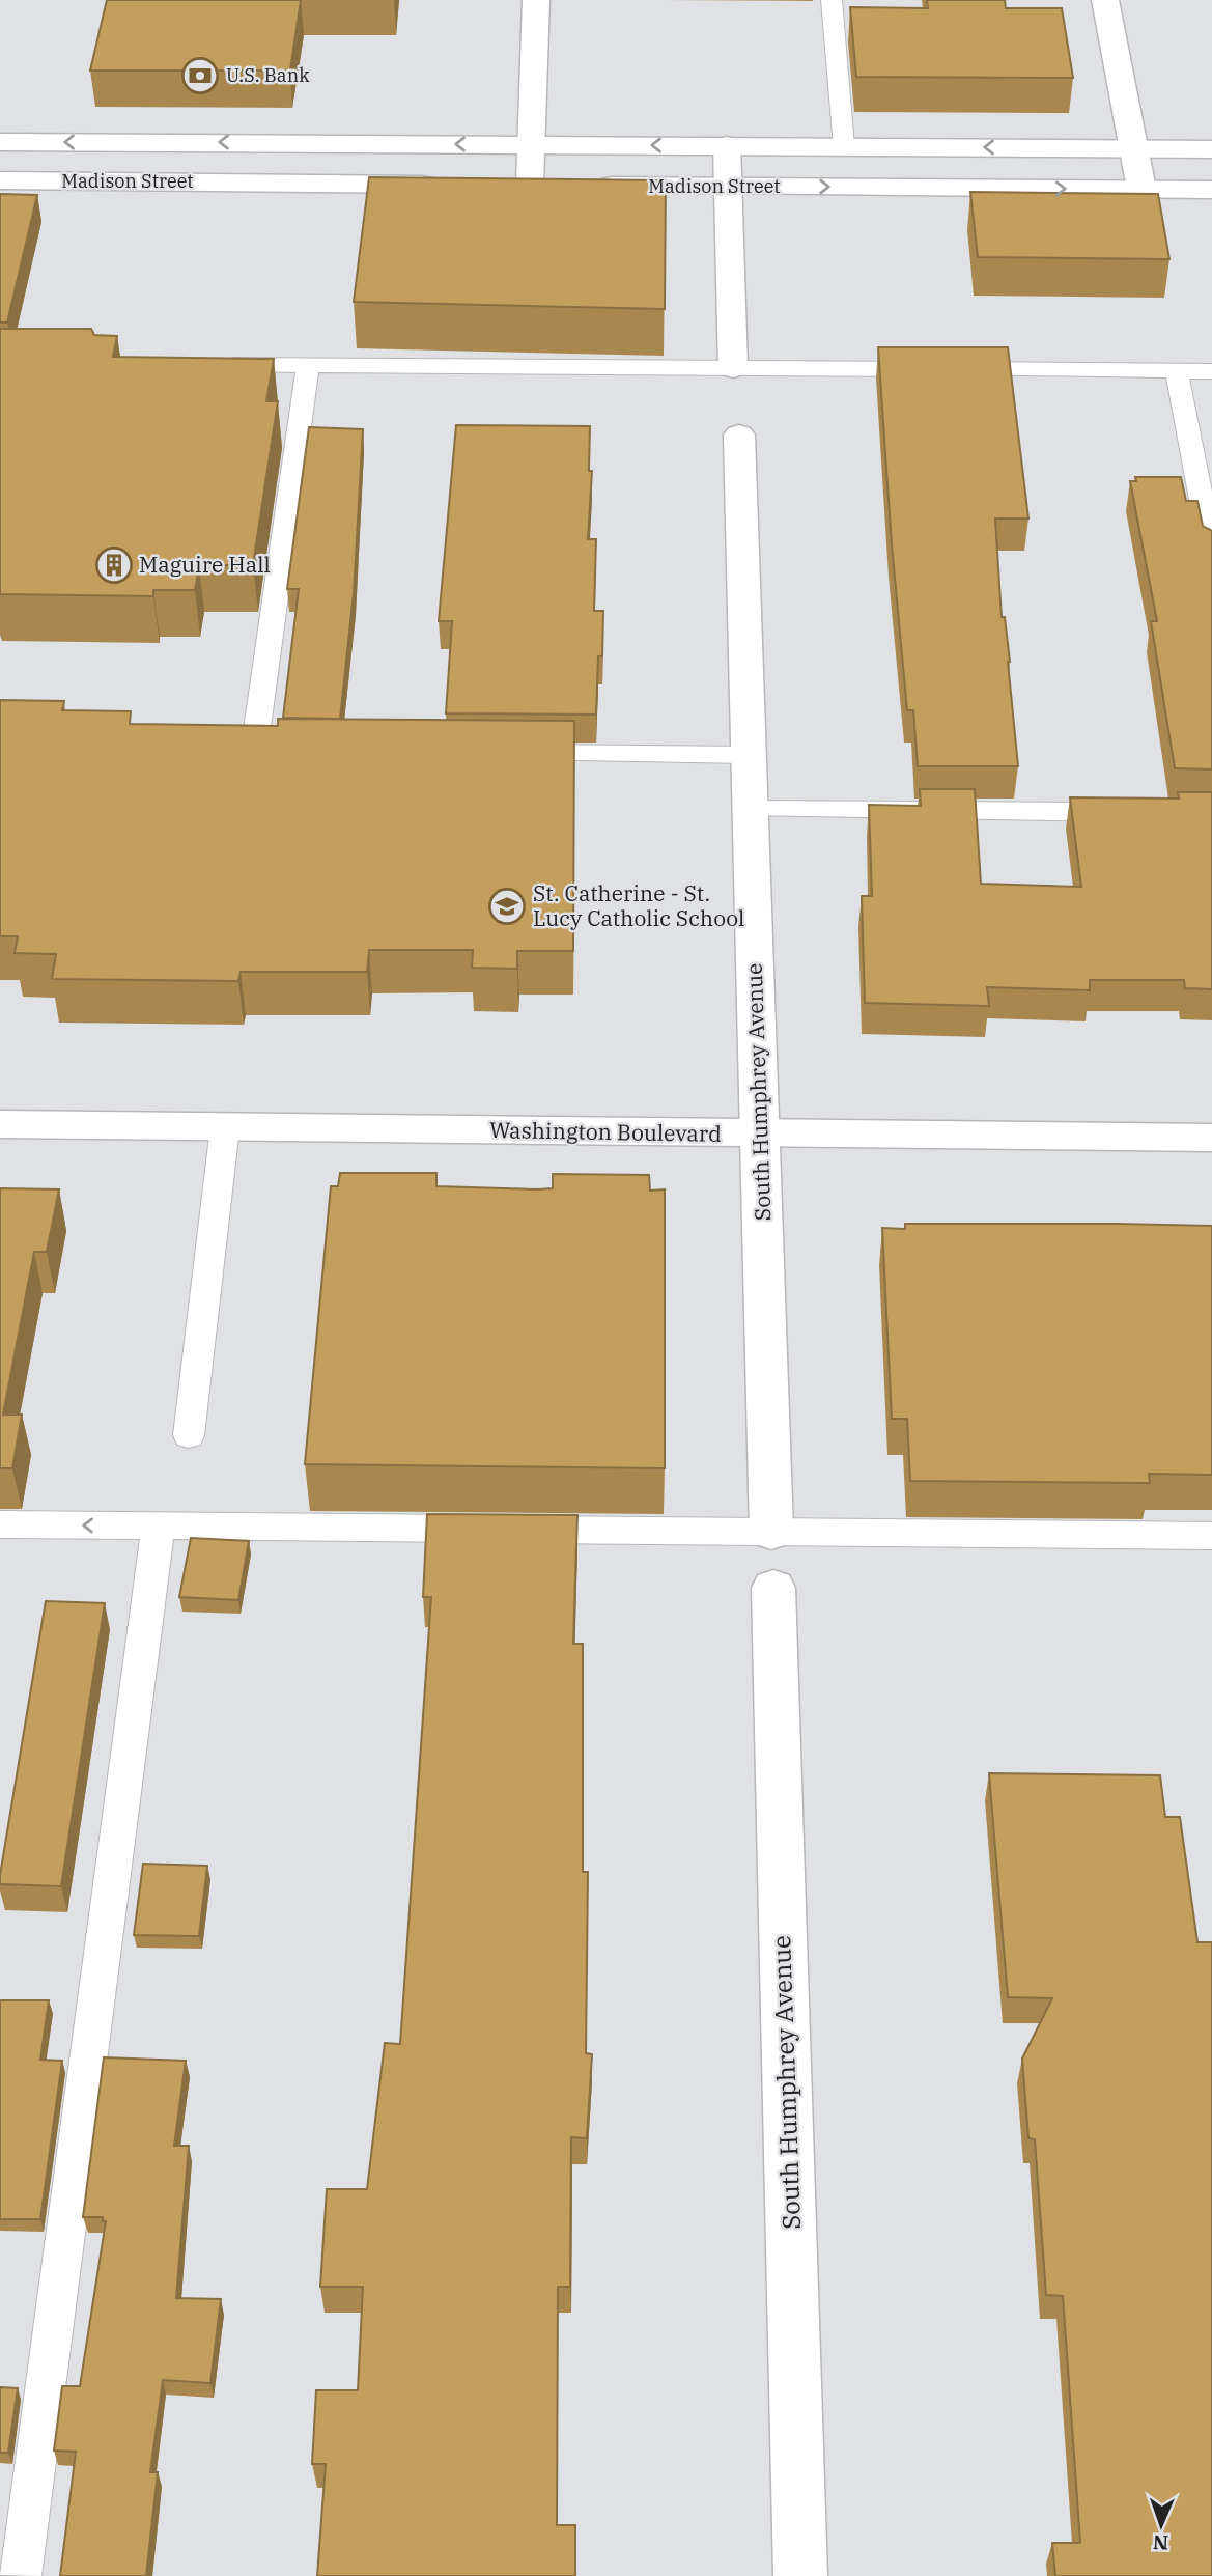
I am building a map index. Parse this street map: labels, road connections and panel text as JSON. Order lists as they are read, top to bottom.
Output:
{
  "streets": {
    "street": ["Madison Street", "South Humphrey Avenue", "Washington Boulevard"]
  },
  "crossings": [
    ["South Humphrey Avenue", "Washington Boulevard"]
  ],
  "places": {
    "bank": ["U.S. Bank"],
    "building": ["Maguire Hall"],
    "school or university": ["St. Catherine - St. Lucy Catholic School"]
  },
  "north": "bottom"
}
